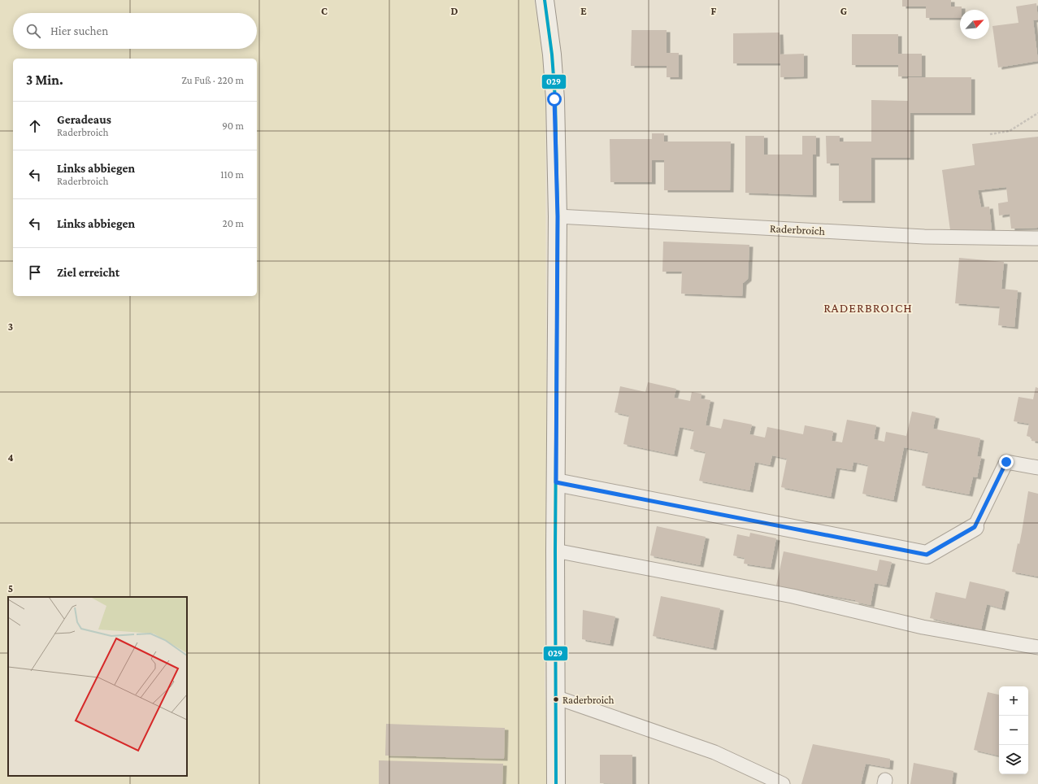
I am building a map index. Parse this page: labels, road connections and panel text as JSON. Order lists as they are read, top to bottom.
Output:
{
  "streets": {
    "lane": ["Raderbroich"]
  },
  "districts": ["RADERBROICH"],
  "places": ["Raderbroich"],
  "lines": ["transit line 029"],
  "north": "top right",
  "page": {
    "search": "Hier suchen",
    "heading": ["3 Min.", "Zu Fuß · 220 m"],
    "list": [
      ["Geradeaus", "Raderbroich", "90 m"],
      ["Links abbiegen", "Raderbroich", "110 m"],
      ["Links abbiegen", "20 m"],
      "Ziel erreicht"
    ],
    "map_buttons": ["+", "−"]
  },
  "grid": {
    "columns": [
      "C",
      "D",
      "E",
      "F",
      "G"
    ],
    "rows": ["3", "4", "5"]
  }
}
